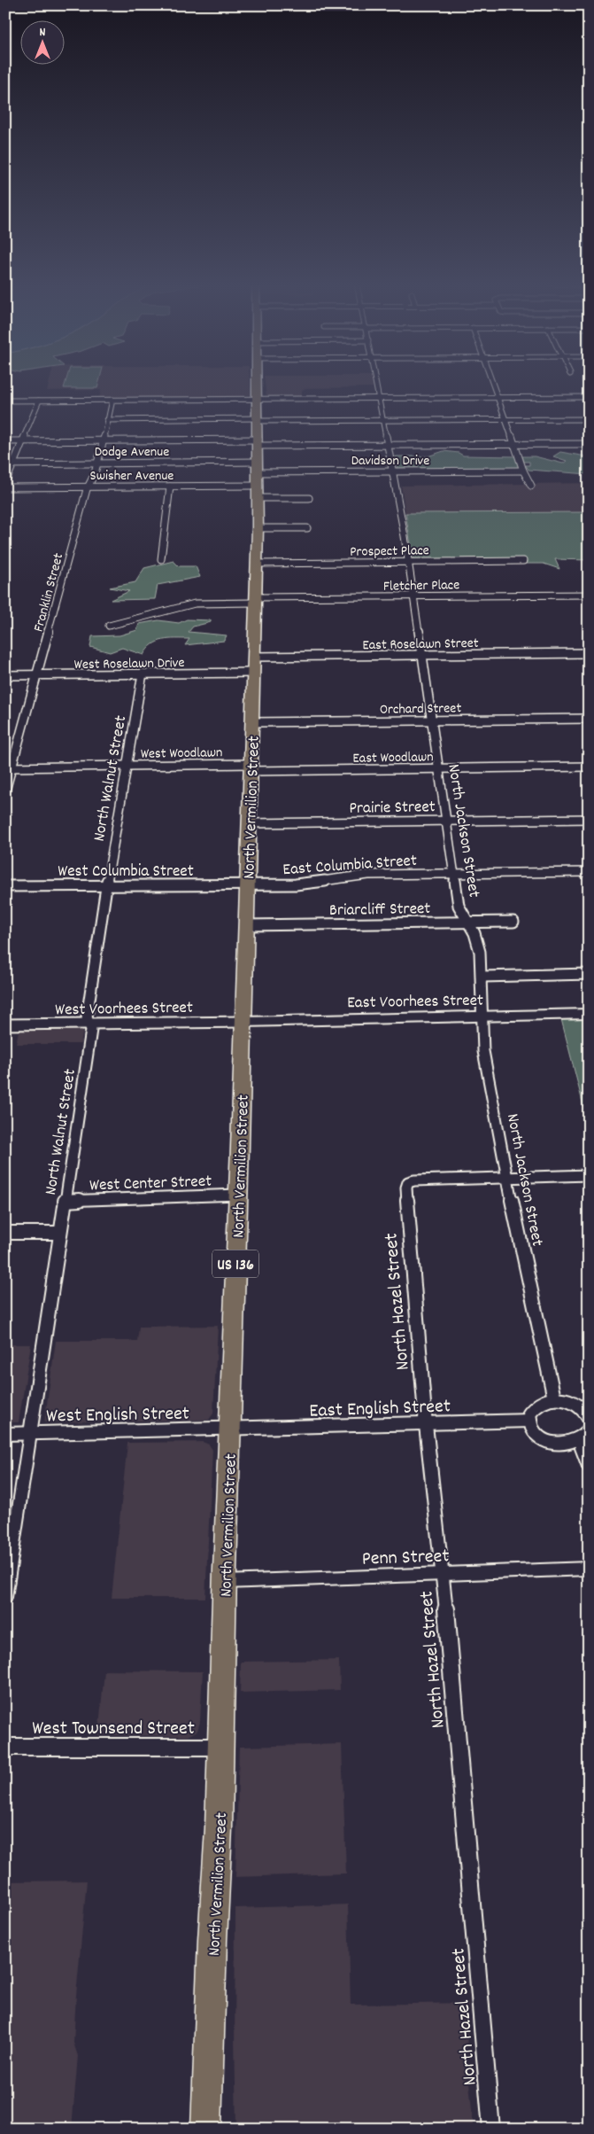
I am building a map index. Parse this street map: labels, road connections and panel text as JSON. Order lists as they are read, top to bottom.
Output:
{
  "streets": {
    "main road": ["North Vermilion Street", "East Voorhees Street", "US 136"],
    "street": [
      "Dodge Avenue",
      "Davidson Drive",
      "Swisher Avenue",
      "Prospect Place",
      "Fletcher Place",
      "Franklin Street",
      "East Roselawn Street",
      "West Roselawn Drive",
      "Orchard Street",
      "West Woodlawn",
      "East Woodlawn",
      "North Walnut Street",
      "Prairie Street",
      "North Jackson Street",
      "East Columbia Street",
      "West Columbia Street",
      "Briarcliff Street",
      "West Voorhees Street",
      "West Center Street",
      "North Hazel Street",
      "East English Street",
      "West English Street",
      "Penn Street",
      "West Townsend Street"
    ]
  },
  "crossings": [
    ["Dodge Avenue", "Davidson Drive"],
    ["Dodge Avenue", "Swisher Avenue"],
    ["Dodge Avenue", "Franklin Street"],
    ["Dodge Avenue", "North Vermilion Street"],
    ["Davidson Drive", "Swisher Avenue"],
    ["Davidson Drive", "North Vermilion Street"],
    ["Davidson Drive", "North Jackson Street"],
    ["Swisher Avenue", "Franklin Street"],
    ["Swisher Avenue", "North Vermilion Street"],
    ["Prospect Place", "North Vermilion Street"],
    ["Prospect Place", "North Jackson Street"],
    ["Fletcher Place", "North Vermilion Street"],
    ["Fletcher Place", "North Jackson Street"],
    ["Franklin Street", "West Roselawn Drive"],
    ["Franklin Street", "West Woodlawn"],
    ["East Roselawn Street", "West Roselawn Drive"],
    ["East Roselawn Street", "North Vermilion Street"],
    ["East Roselawn Street", "North Jackson Street"],
    ["West Roselawn Drive", "North Walnut Street"],
    ["West Roselawn Drive", "North Vermilion Street"],
    ["Orchard Street", "North Vermilion Street"],
    ["Orchard Street", "North Jackson Street"],
    ["West Woodlawn", "East Woodlawn"],
    ["West Woodlawn", "North Walnut Street"],
    ["West Woodlawn", "North Vermilion Street"],
    ["East Woodlawn", "North Vermilion Street"],
    ["East Woodlawn", "North Jackson Street"],
    ["North Walnut Street", "West Columbia Street"],
    ["North Walnut Street", "West Voorhees Street"],
    ["North Walnut Street", "West Center Street"],
    ["North Walnut Street", "West English Street"],
    ["Prairie Street", "North Vermilion Street"],
    ["Prairie Street", "North Jackson Street"],
    ["North Vermilion Street", "East Columbia Street"],
    ["North Vermilion Street", "West Columbia Street"],
    ["North Vermilion Street", "Briarcliff Street"],
    ["North Vermilion Street", "East Voorhees Street"],
    ["North Vermilion Street", "West Voorhees Street"],
    ["North Vermilion Street", "West Center Street"],
    ["North Vermilion Street", "East English Street"],
    ["North Vermilion Street", "West English Street"],
    ["North Vermilion Street", "Penn Street"],
    ["North Vermilion Street", "West Townsend Street"],
    ["North Jackson Street", "East Columbia Street"],
    ["North Jackson Street", "Briarcliff Street"],
    ["North Jackson Street", "East Voorhees Street"],
    ["North Jackson Street", "North Hazel Street"],
    ["East Columbia Street", "West Columbia Street"],
    ["East Voorhees Street", "West Voorhees Street"],
    ["North Hazel Street", "East English Street"],
    ["North Hazel Street", "Penn Street"],
    ["East English Street", "West English Street"]
  ],
  "north": "top"
}
